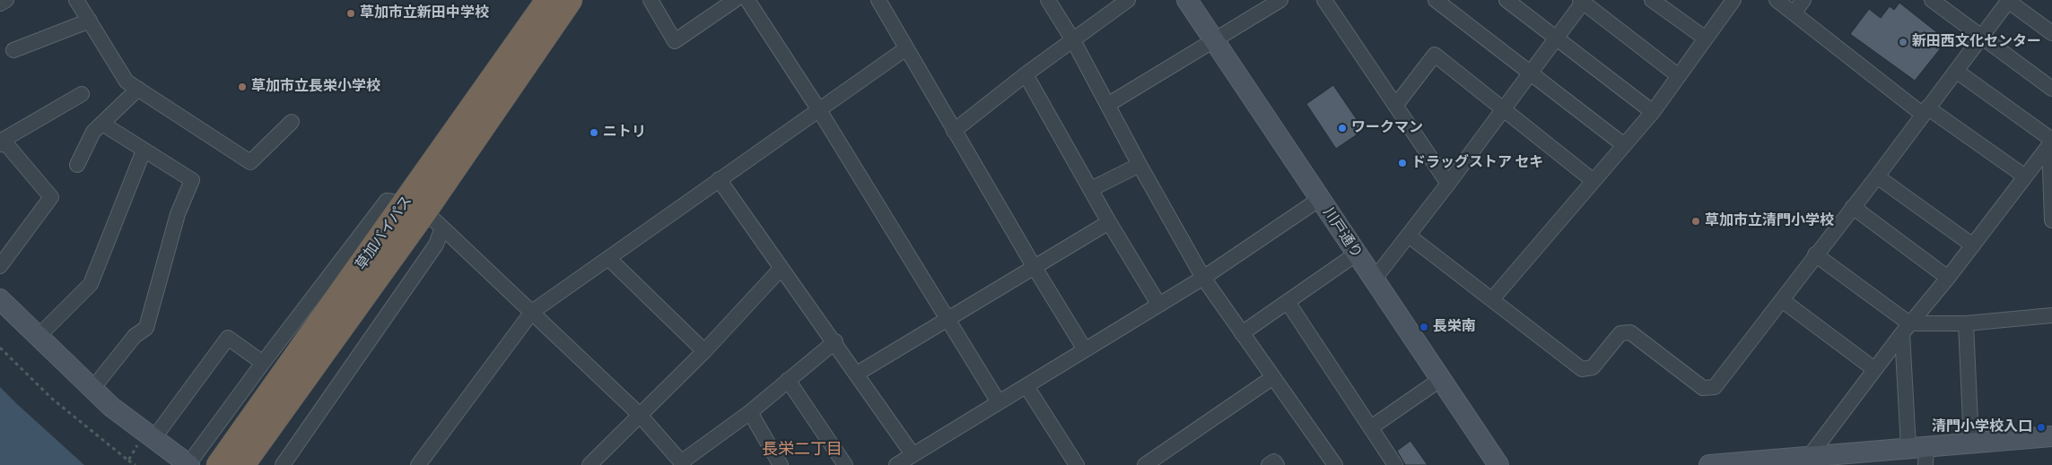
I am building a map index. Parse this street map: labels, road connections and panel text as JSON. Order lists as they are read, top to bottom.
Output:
{
  "streets": {
    "highway": ["草加バイパス"],
    "street": ["川戸通り"]
  },
  "districts": ["長栄二丁目"],
  "places": [
    "草加市立新田中学校",
    "新田西文化センター",
    "草加市立長栄小学校",
    "ワークマン",
    "ニトリ",
    "ドラッグストア セキ",
    "草加市立清門小学校",
    "長栄南",
    "清門小学校入口"
  ]
}
